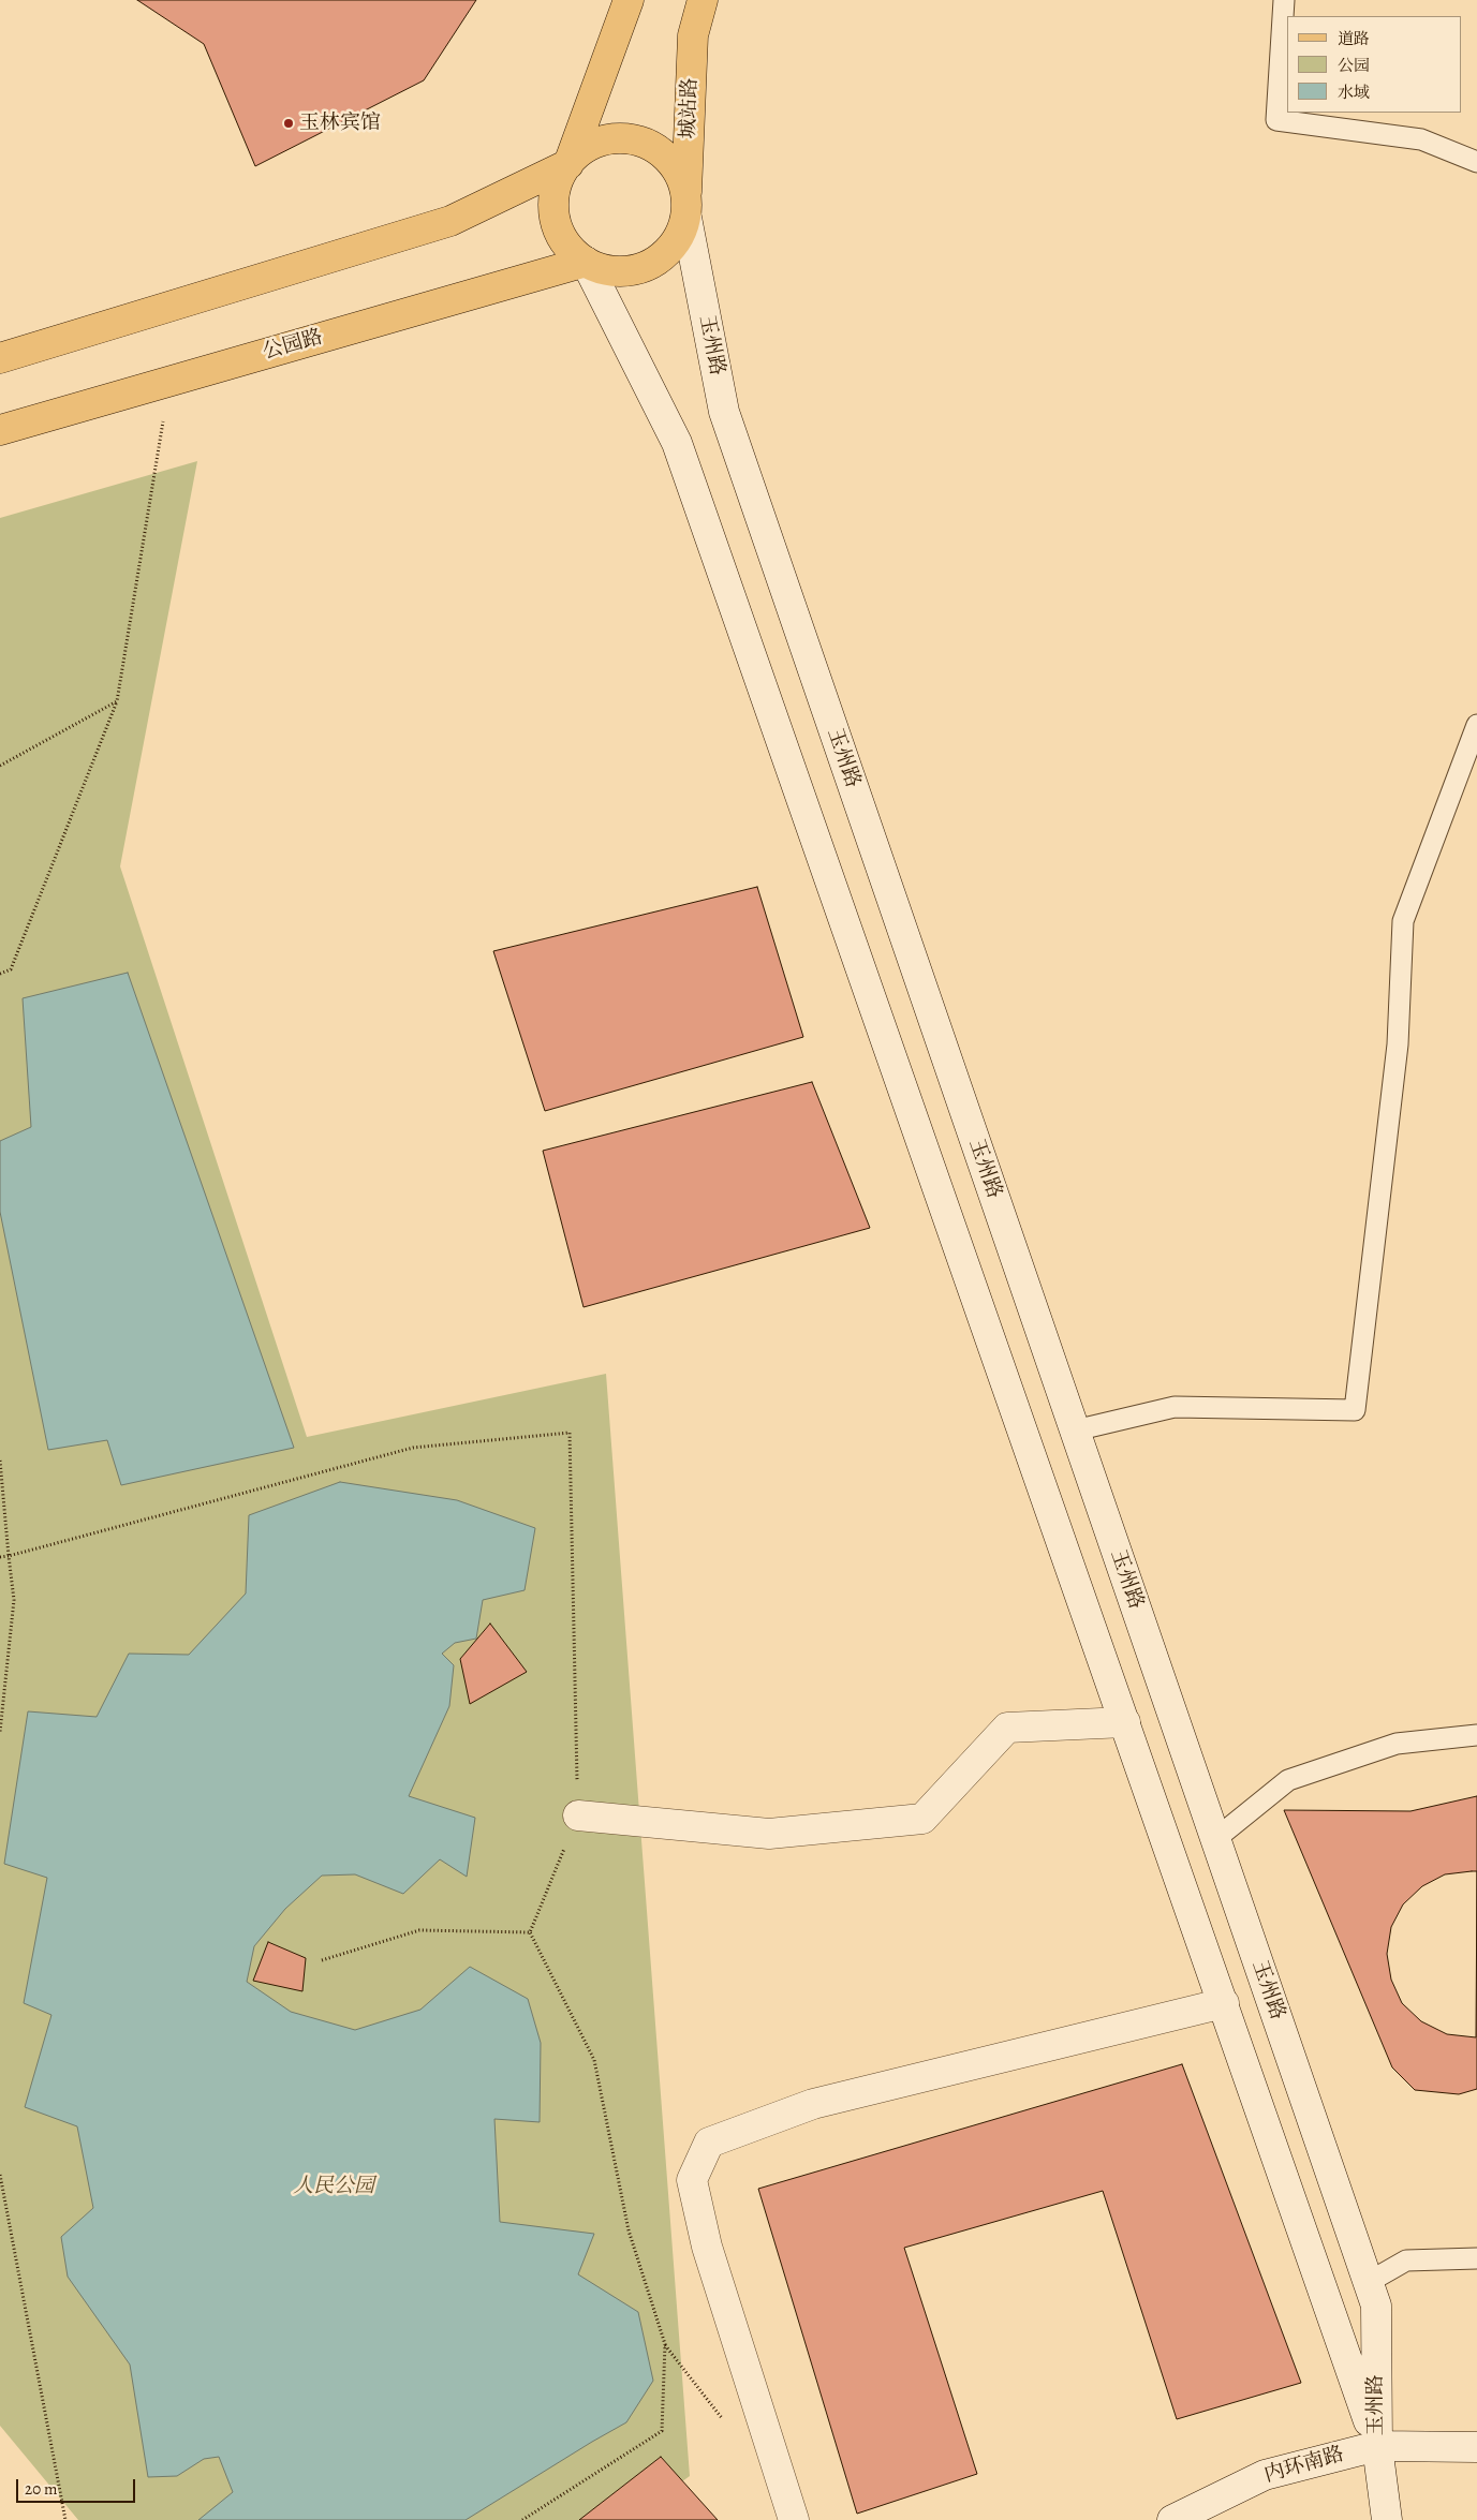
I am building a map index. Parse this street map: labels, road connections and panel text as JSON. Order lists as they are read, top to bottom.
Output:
{
  "streets": {
    "main road": [
      "城站路",
      "公园路",
      "玉州路",
      "内环南路"
    ]
  },
  "crossings": [
    ["城站路", "公园路"],
    ["城站路", "玉州路"],
    ["公园路", "玉州路"],
    ["玉州路", "内环南路"]
  ],
  "parks": ["人民公园"],
  "places": ["玉林宾馆"],
  "legend": ["道路", "公园", "水域"],
  "scale_bar": "20 m"
}
